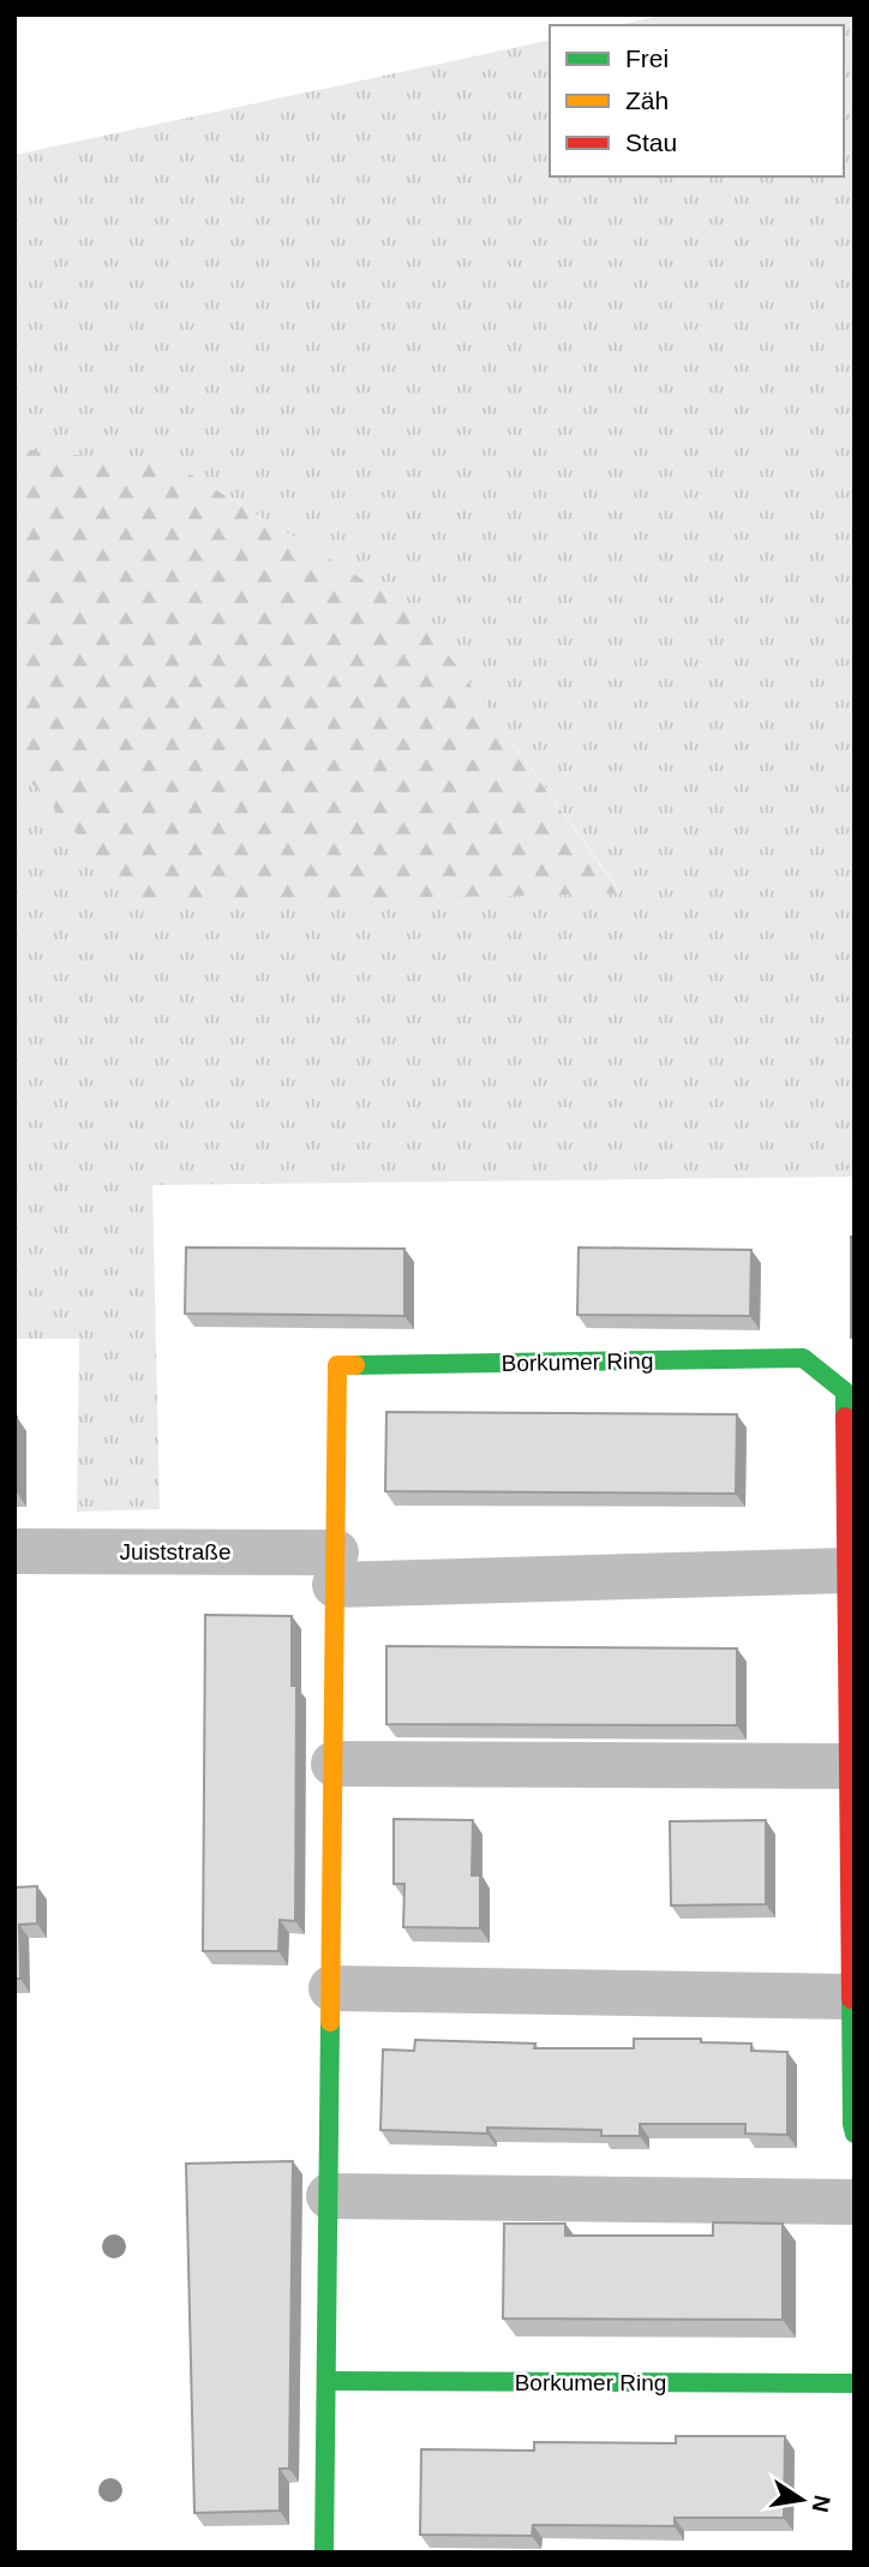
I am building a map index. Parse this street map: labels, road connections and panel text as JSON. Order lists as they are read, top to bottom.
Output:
{
  "streets": {
    "street": ["Borkumer Ring", "Juiststraße"]
  },
  "crossings": [
    ["Borkumer Ring", "Juiststraße"]
  ],
  "legend": ["Frei", "Zäh", "Stau"],
  "north": "right"
}
